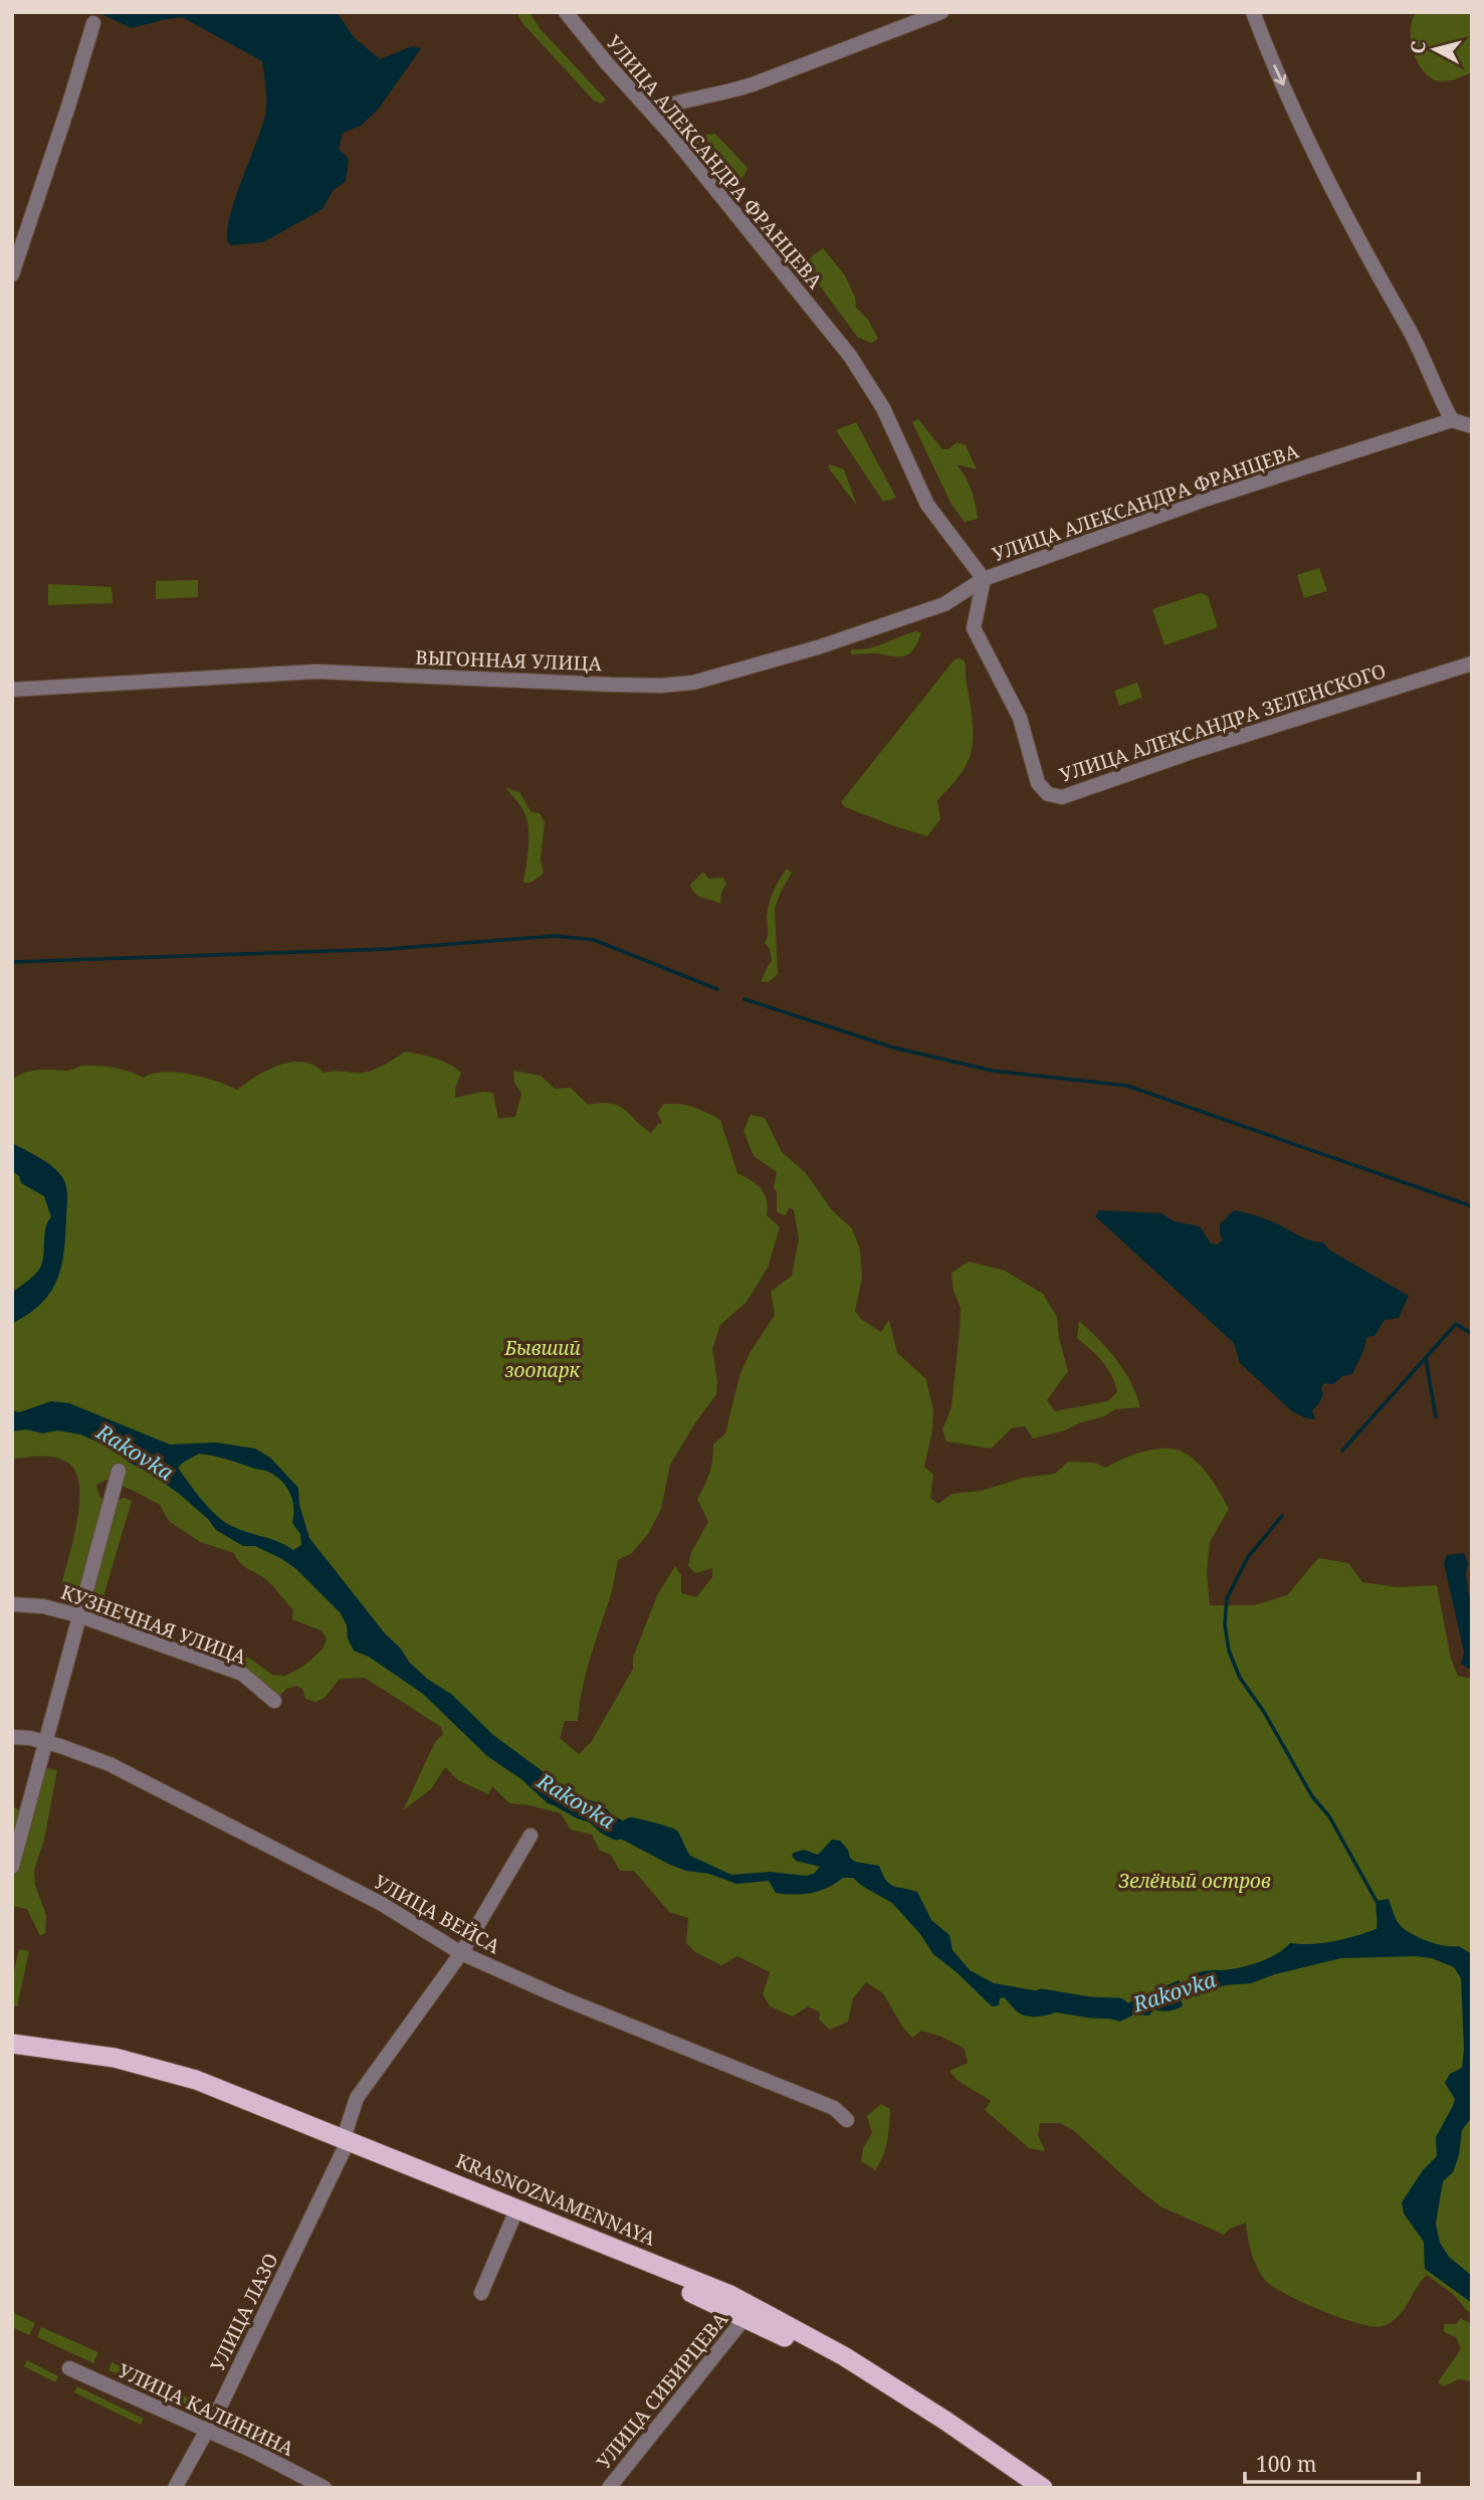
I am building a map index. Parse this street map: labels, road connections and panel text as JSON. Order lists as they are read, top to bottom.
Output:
{
  "streets": {
    "highway": ["KRASNOZNAMENNAYA"],
    "street": [
      "УЛИЦА АЛЕКСАНДРА ФРАНЦЕВА",
      "ВЫГОННАЯ УЛИЦА",
      "УЛИЦА АЛЕКСАНДРА ЗЕЛЕНСКОГО",
      "КУЗНЕЧНАЯ УЛИЦА",
      "УЛИЦА ВЕЙСА",
      "УЛИЦА ЛАЗО",
      "УЛИЦА СИБИРЦЕВА",
      "УЛИЦА КАЛИНИНА"
    ]
  },
  "crossings": [
    ["УЛИЦА АЛЕКСАНДРА ФРАНЦЕВА", "ВЫГОННАЯ УЛИЦА"],
    ["УЛИЦА АЛЕКСАНДРА ФРАНЦЕВА", "УЛИЦА АЛЕКСАНДРА ЗЕЛЕНСКОГО"],
    ["ВЫГОННАЯ УЛИЦА", "УЛИЦА АЛЕКСАНДРА ЗЕЛЕНСКОГО"],
    ["УЛИЦА ВЕЙСА", "УЛИЦА ЛАЗО"],
    ["KRASNOZNAMENNAYA", "УЛИЦА ЛАЗО"],
    ["KRASNOZNAMENNAYA", "УЛИЦА СИБИРЦЕВА"],
    ["УЛИЦА ЛАЗО", "УЛИЦА КАЛИНИНА"]
  ],
  "water": ["Rakovka"],
  "parks": ["Бывший зоопарк", "Зелёный остров"],
  "scale_bar": "100 m",
  "north": "left"
}
